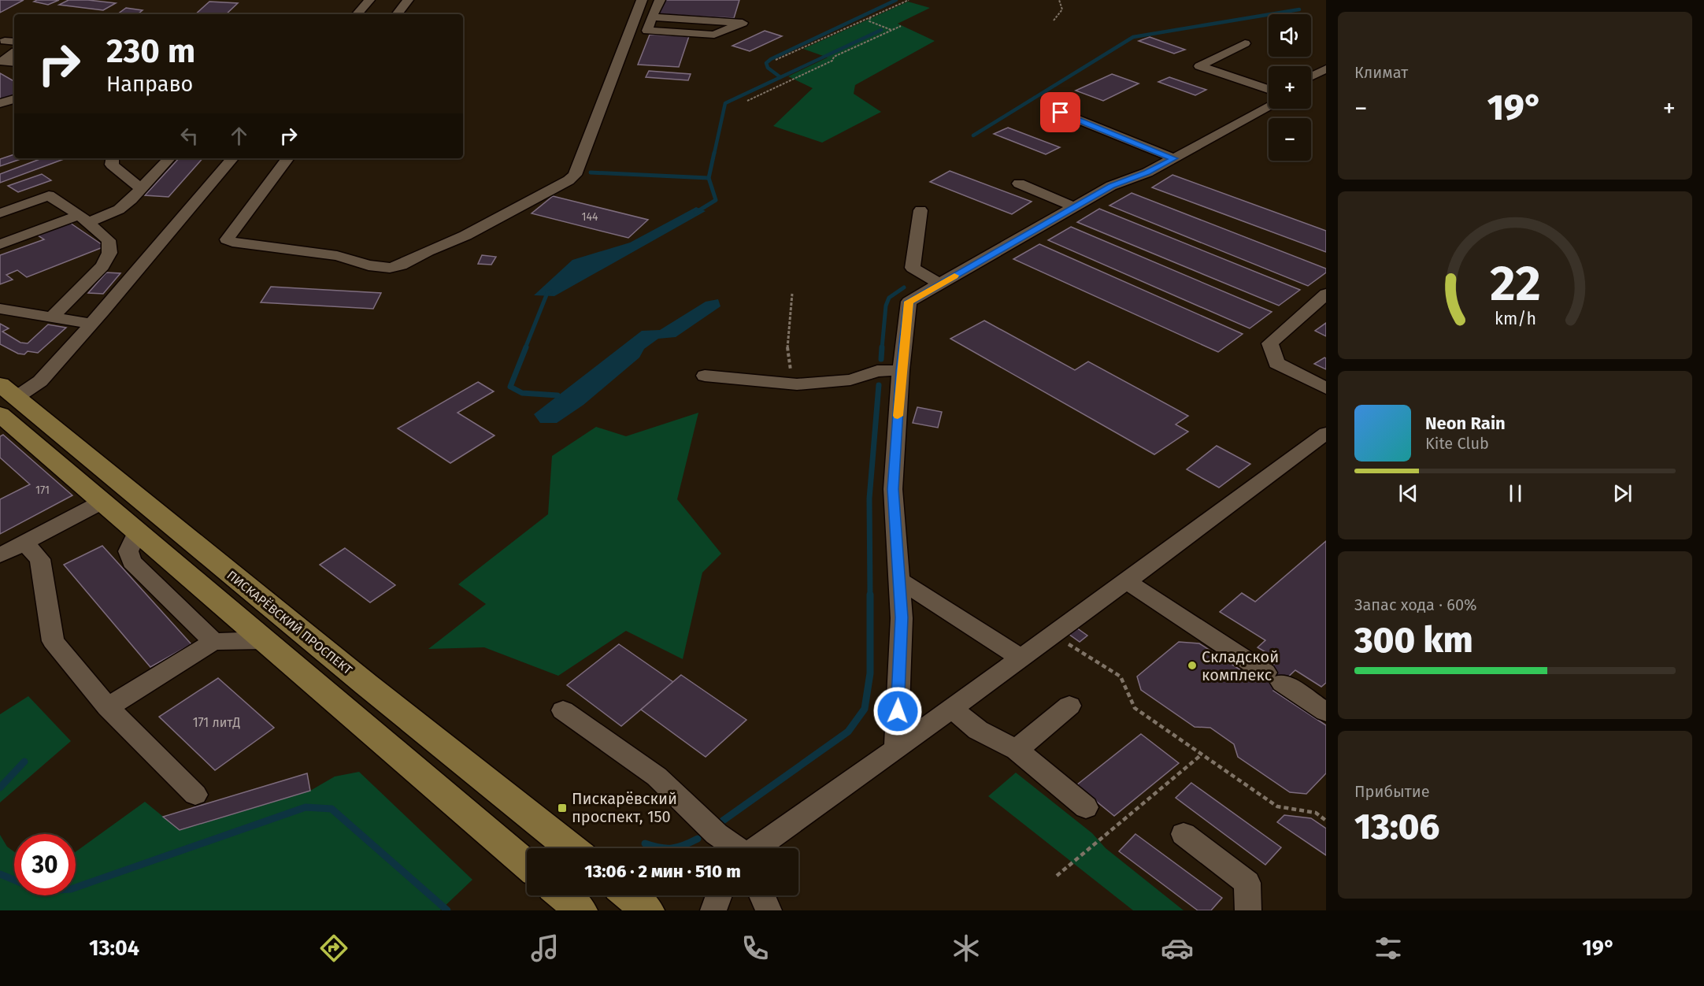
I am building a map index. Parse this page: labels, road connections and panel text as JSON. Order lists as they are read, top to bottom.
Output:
{
  "streets": {
    "main road": ["ПИСКАРЁВСКИЙ ПРОСПЕКТ"]
  },
  "places": {
    "other": ["Складской комплекс"],
    "transit": ["Пискарёвский проспект, 150"]
  },
  "house_numbers": ["144", "171", "171 литД"],
  "page": {
    "tile": [
      "Климат",
      ["Запас хода · 60%", "300 km"],
      ["Прибытие", "13:06"]
    ],
    "map_buttons": ["+", "−"],
    "turn": ["230 m", "Направо"],
    "heat": ["−", "19°", "+"],
    "song": ["Neon Rain", "Kite Club"],
    "limit": "30",
    "trip": "13:06 · 2 мин · 510 m",
    "tabs": ["13:04", "19°"],
    "gauge": ["22", "km/h"]
  }
}
